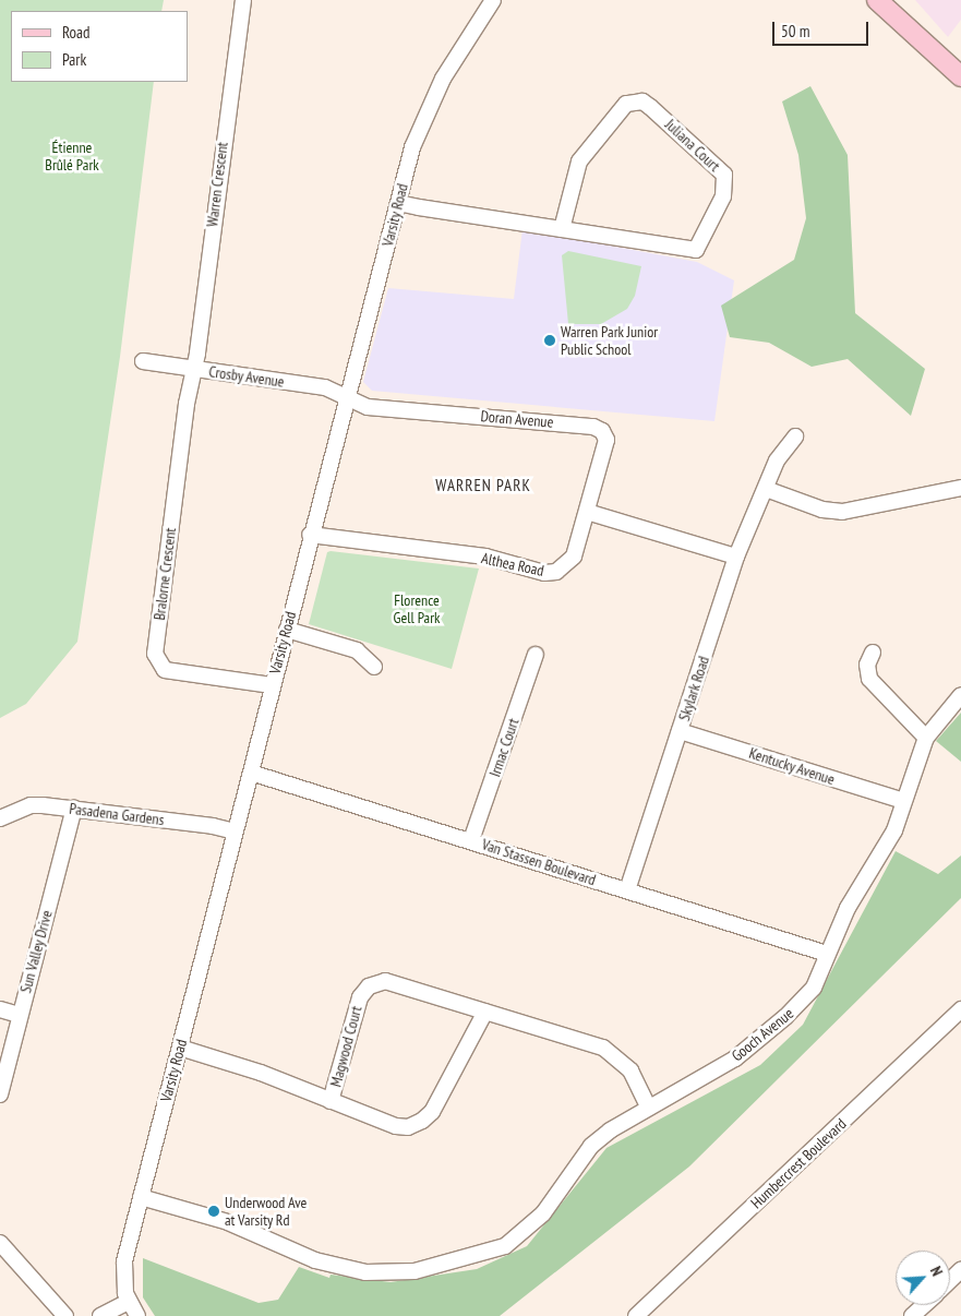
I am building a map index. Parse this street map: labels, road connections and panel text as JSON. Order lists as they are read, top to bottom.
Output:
{
  "streets": {
    "street": [
      "Juliana Court",
      "Warren Crescent",
      "Varsity Road",
      "Crosby Avenue",
      "Doran Avenue",
      "Althea Road",
      "Bralorne Crescent",
      "Skylark Road",
      "Irmac Court",
      "Kentucky Avenue",
      "Pasadena Gardens",
      "Van Stassen Boulevard",
      "Sun Valley Drive",
      "Gooch Avenue",
      "Magwood Court",
      "Humbercrest Boulevard"
    ]
  },
  "crossings": [
    ["Juliana Court", "Varsity Road"],
    ["Warren Crescent", "Crosby Avenue"],
    ["Warren Crescent", "Bralorne Crescent"],
    ["Varsity Road", "Crosby Avenue"],
    ["Varsity Road", "Doran Avenue"],
    ["Varsity Road", "Althea Road"],
    ["Varsity Road", "Bralorne Crescent"],
    ["Varsity Road", "Pasadena Gardens"],
    ["Varsity Road", "Van Stassen Boulevard"],
    ["Varsity Road", "Gooch Avenue"],
    ["Varsity Road", "Magwood Court"],
    ["Crosby Avenue", "Doran Avenue"],
    ["Crosby Avenue", "Bralorne Crescent"],
    ["Doran Avenue", "Althea Road"],
    ["Skylark Road", "Kentucky Avenue"],
    ["Skylark Road", "Van Stassen Boulevard"],
    ["Irmac Court", "Van Stassen Boulevard"],
    ["Kentucky Avenue", "Gooch Avenue"],
    ["Pasadena Gardens", "Sun Valley Drive"],
    ["Van Stassen Boulevard", "Gooch Avenue"],
    ["Gooch Avenue", "Magwood Court"]
  ],
  "districts": ["WARREN PARK"],
  "parks": ["Étienne Brûlé Park", "Florence Gell Park"],
  "places": ["Warren Park Junior Public School", "Underwood Ave at Varsity Rd"],
  "legend": ["Road", "Park"],
  "scale_bar": "50 m",
  "north": "top right"
}
